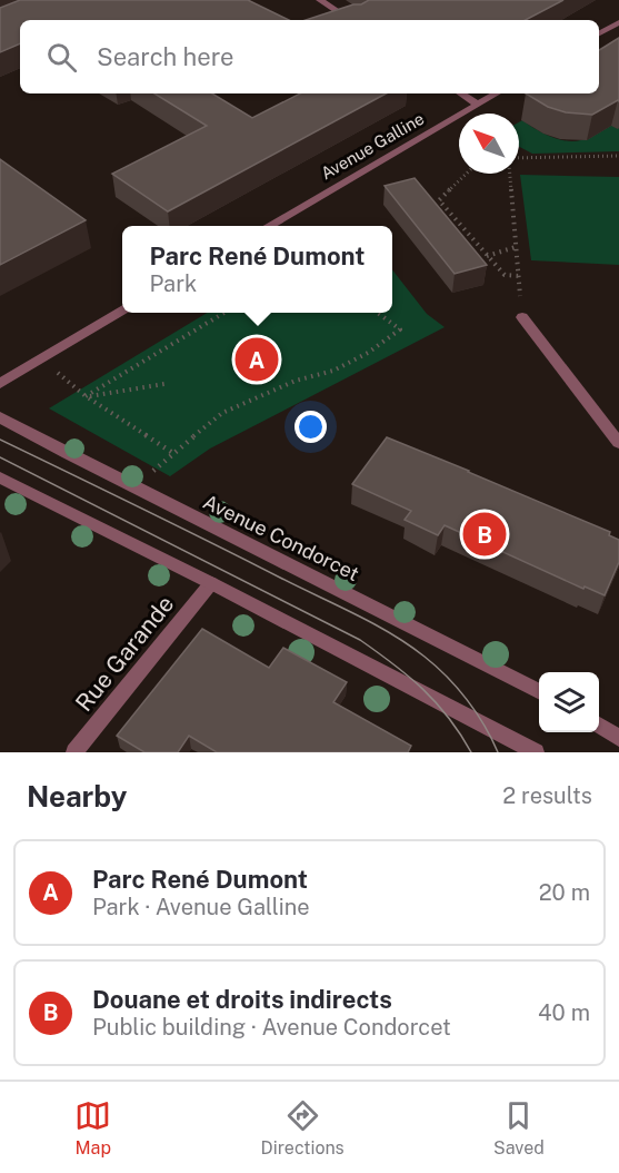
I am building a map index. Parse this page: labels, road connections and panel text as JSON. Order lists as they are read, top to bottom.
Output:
{
  "streets": {
    "street": ["Avenue Galline", "Avenue Condorcet", "Rue Garande"]
  },
  "north": "top left",
  "page": {
    "search": "Search here",
    "popup": ["Parc René Dumont", "Park"],
    "pins": ["A", "B"],
    "heading": ["Nearby", "2 results"],
    "list": [
      {
        "mark": "A",
        "name": "Parc René Dumont",
        "note": "Park · Avenue Galline",
        "value": "20 m"
      },
      {
        "mark": "B",
        "name": "Douane et droits indirects",
        "note": "Public building · Avenue Condorcet",
        "value": "40 m"
      }
    ],
    "nav": ["Map", "Directions", "Saved"]
  }
}
